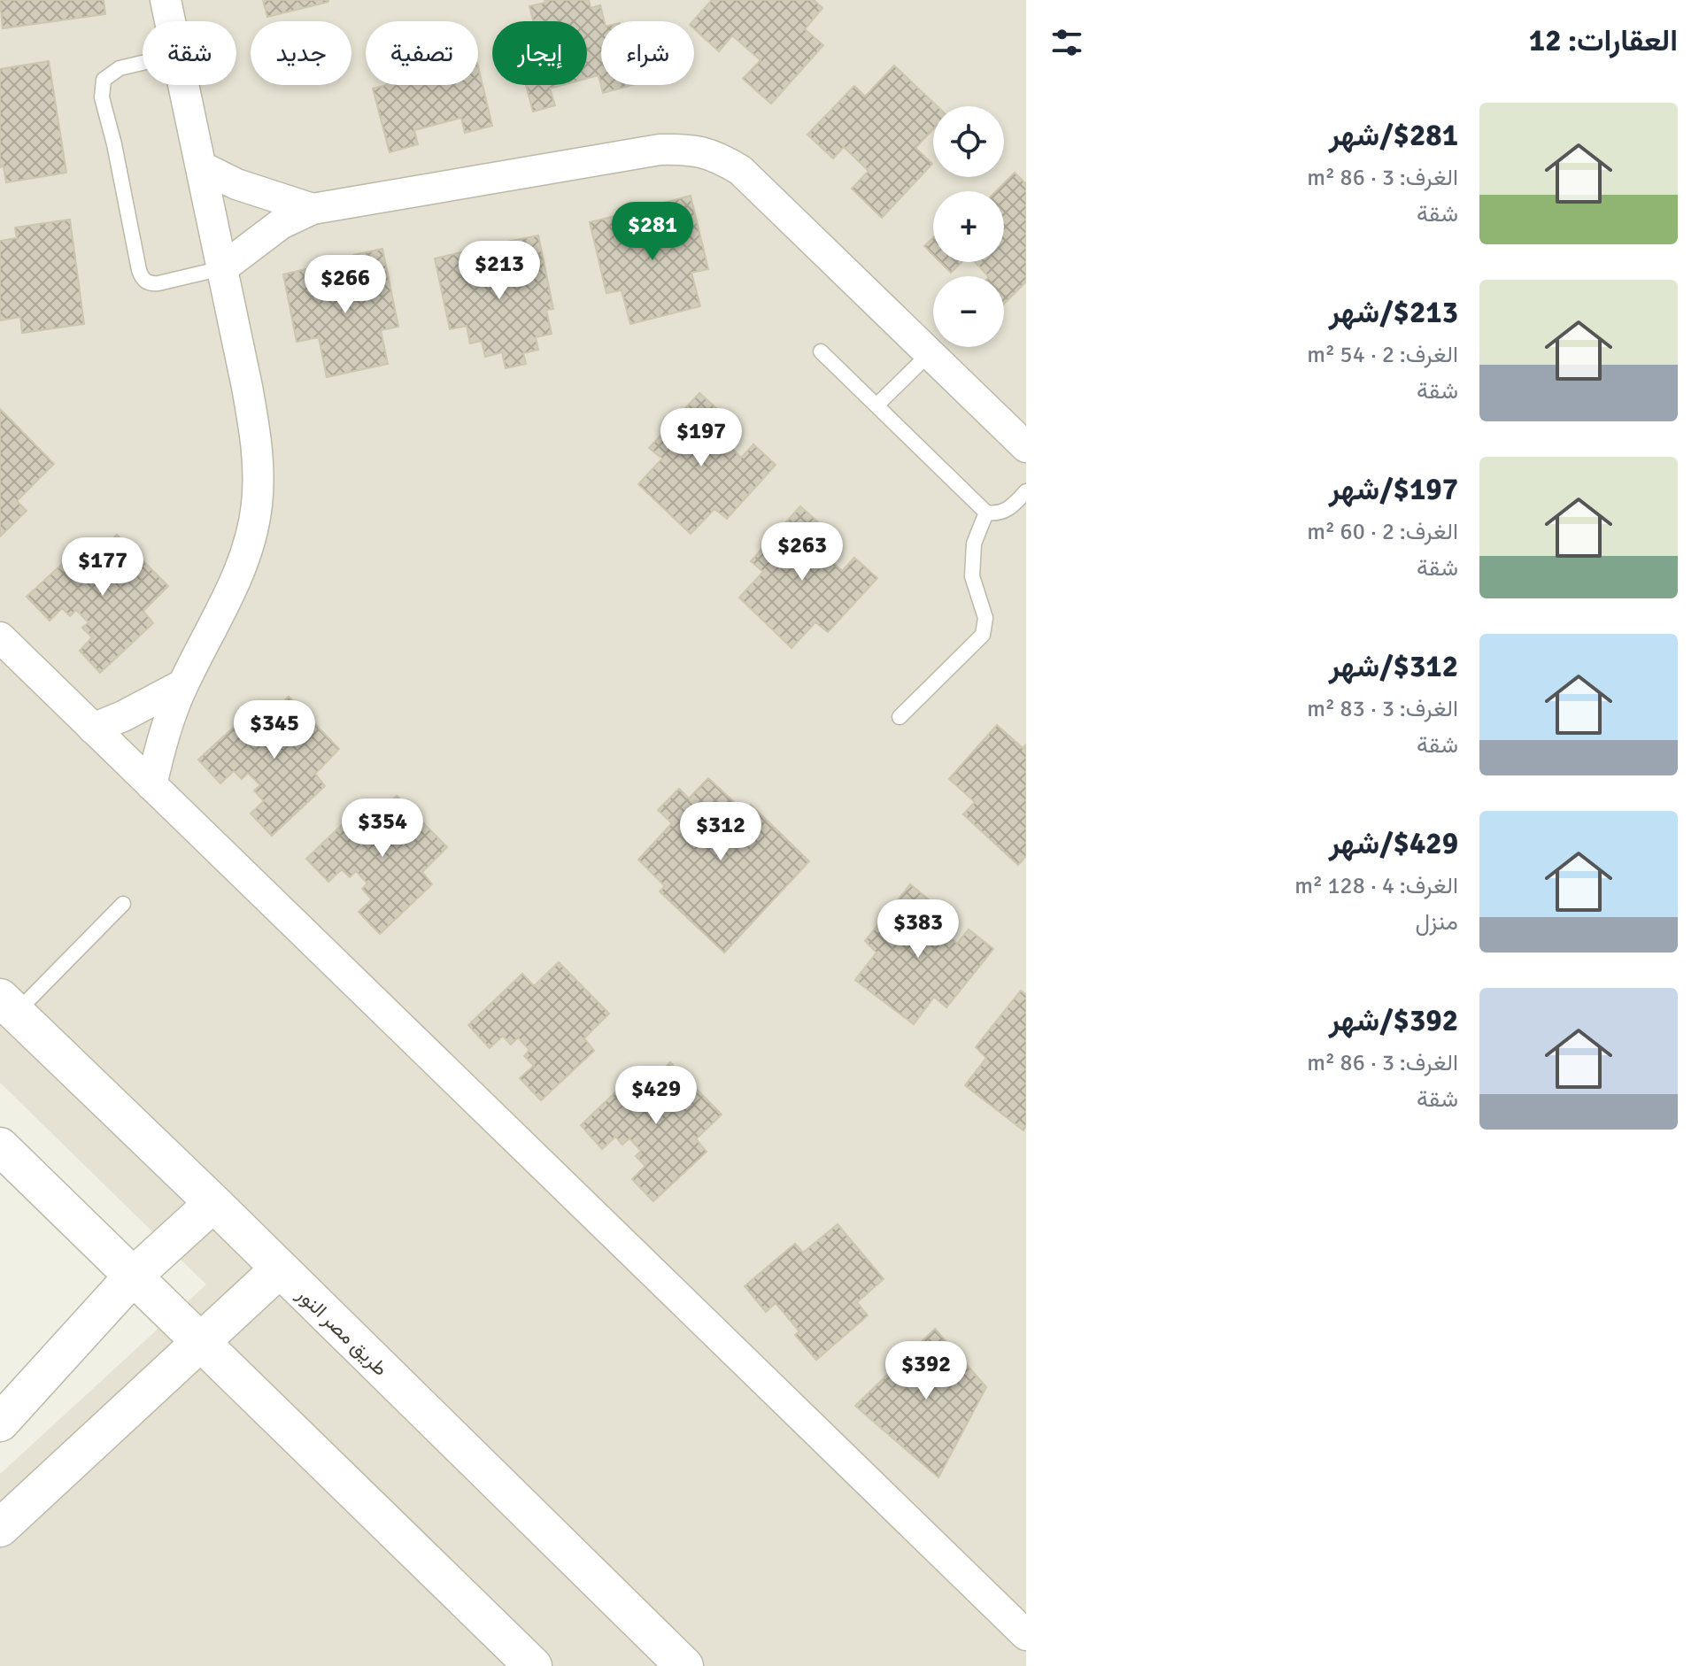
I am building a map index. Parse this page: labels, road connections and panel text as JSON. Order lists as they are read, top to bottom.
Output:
{
  "streets": {
    "street": ["طريق مصر النور"]
  },
  "page": {
    "heading": "العقارات: 12",
    "chip": [
      "شراء",
      "إيجار",
      "تصفية",
      "جديد",
      "شقة"
    ],
    "list": [
      {
        "name": "$281/شهر",
        "note": "الغرف: 3 · 86 m² · شقة"
      },
      {
        "name": "$213/شهر",
        "note": "الغرف: 2 · 54 m² · شقة"
      },
      {
        "name": "$197/شهر",
        "note": "الغرف: 2 · 60 m² · شقة"
      },
      {
        "name": "$312/شهر",
        "note": "الغرف: 3 · 83 m² · شقة"
      },
      {
        "name": "$429/شهر",
        "note": "الغرف: 4 · 128 m² · منزل"
      },
      {
        "name": "$392/شهر",
        "note": "الغرف: 3 · 86 m² · شقة"
      }
    ],
    "map_buttons": ["+", "−"],
    "price": [
      "$281",
      "$213",
      "$266",
      "$197",
      "$263",
      "$177",
      "$345",
      "$354",
      "$312",
      "$383",
      "$429",
      "$392"
    ]
  }
}
